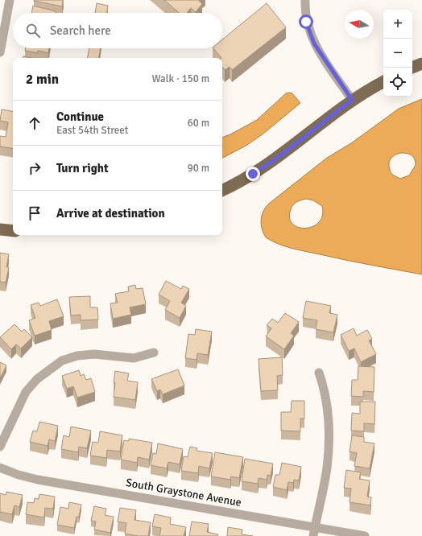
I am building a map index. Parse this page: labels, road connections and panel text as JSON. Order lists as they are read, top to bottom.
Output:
{
  "streets": {
    "street": ["South Graystone Avenue"]
  },
  "north": "left",
  "page": {
    "map_buttons": ["+", "−"],
    "search": "Search here",
    "heading": ["2 min", "Walk · 150 m"],
    "list": [
      ["Continue", "East 54th Street", "60 m"],
      ["Turn right", "90 m"],
      "Arrive at destination"
    ]
  }
}
